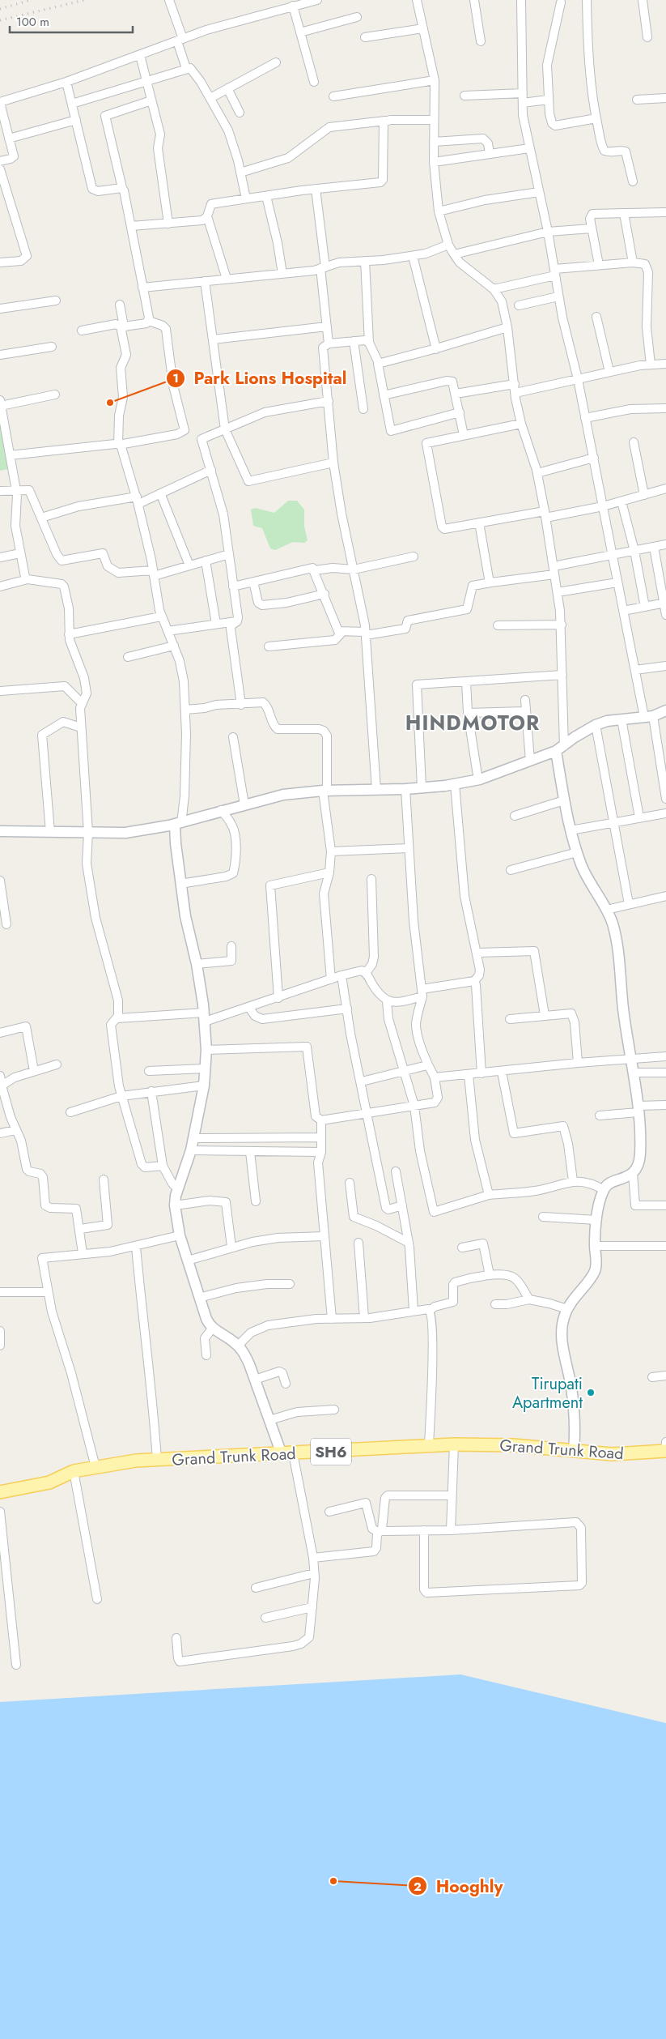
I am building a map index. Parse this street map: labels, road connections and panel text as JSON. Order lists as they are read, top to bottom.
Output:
{
  "streets": {
    "main road": ["Grand Trunk Road", "SH6"]
  },
  "districts": ["HINDMOTOR"],
  "places": ["Park Lions Hospital", "Tirupati Apartment", "Hooghly"],
  "scale_bar": "100 m"
}
